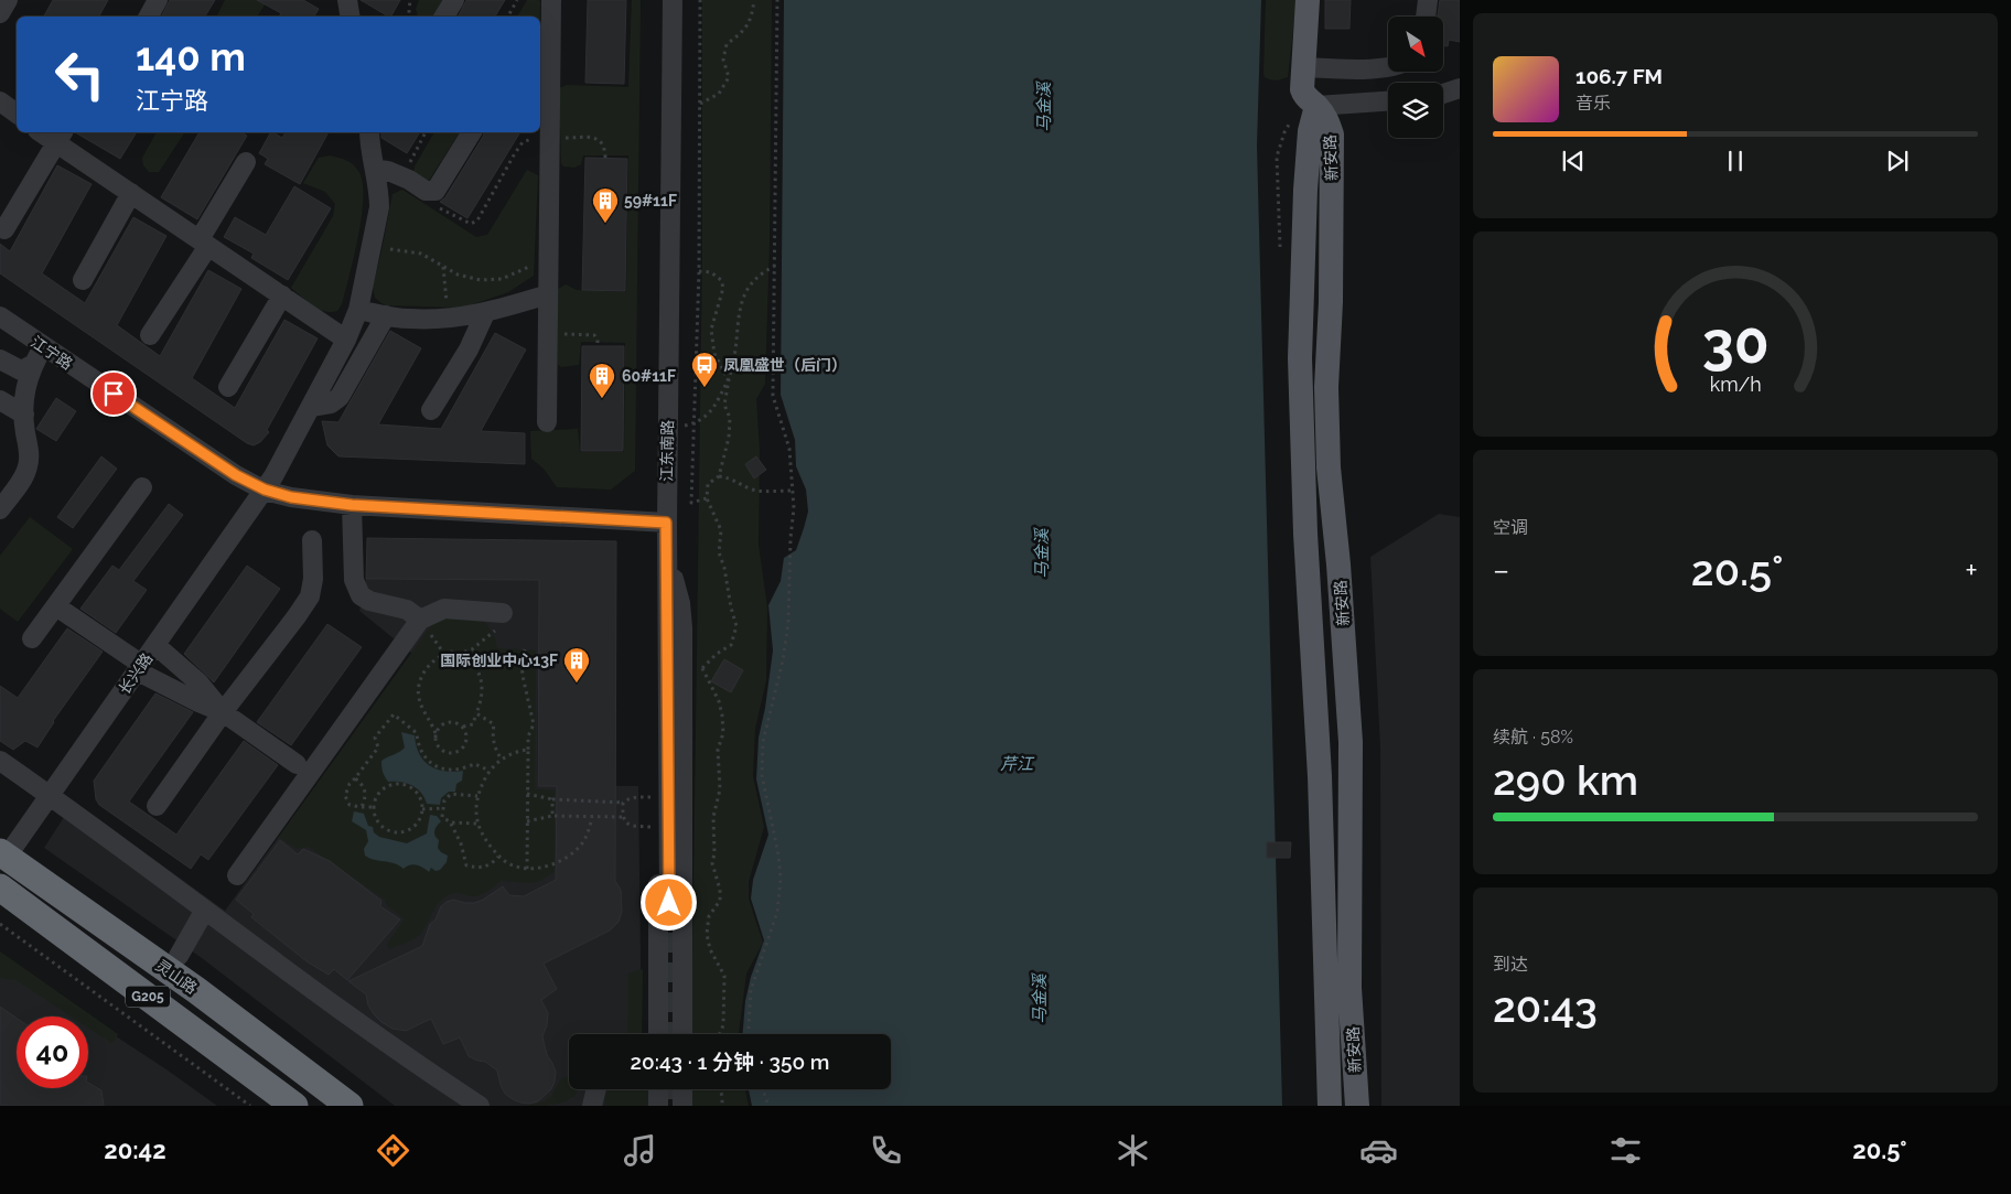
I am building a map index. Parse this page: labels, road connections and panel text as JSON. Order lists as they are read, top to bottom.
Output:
{
  "streets": {
    "highway": ["灵山路", "G205"],
    "main road": ["新安路"],
    "street": ["江宁路", "江东南路", "长兴路"]
  },
  "crossings": [
    ["江宁路", "江东南路"],
    ["江宁路", "长兴路"],
    ["长兴路", "灵山路"]
  ],
  "water": ["马金溪", "芹江"],
  "places": {
    "building": ["59#11F", "60#11F", "国际创业中心13F"],
    "bus stop": ["凤凰盛世（后门）"]
  },
  "north": "bottom right",
  "page": {
    "turn": ["140 m", "江宁路"],
    "song": ["106.7 FM", "音乐"],
    "tile": [
      "空调",
      ["续航 · 58%", "290 km"],
      ["到达", "20:43"]
    ],
    "heat": ["−", "20.5°", "+"],
    "limit": "40",
    "trip": "20:43 · 1 分钟 · 350 m",
    "tabs": ["20:42", "20.5°"],
    "gauge": ["30", "km/h"]
  }
}
